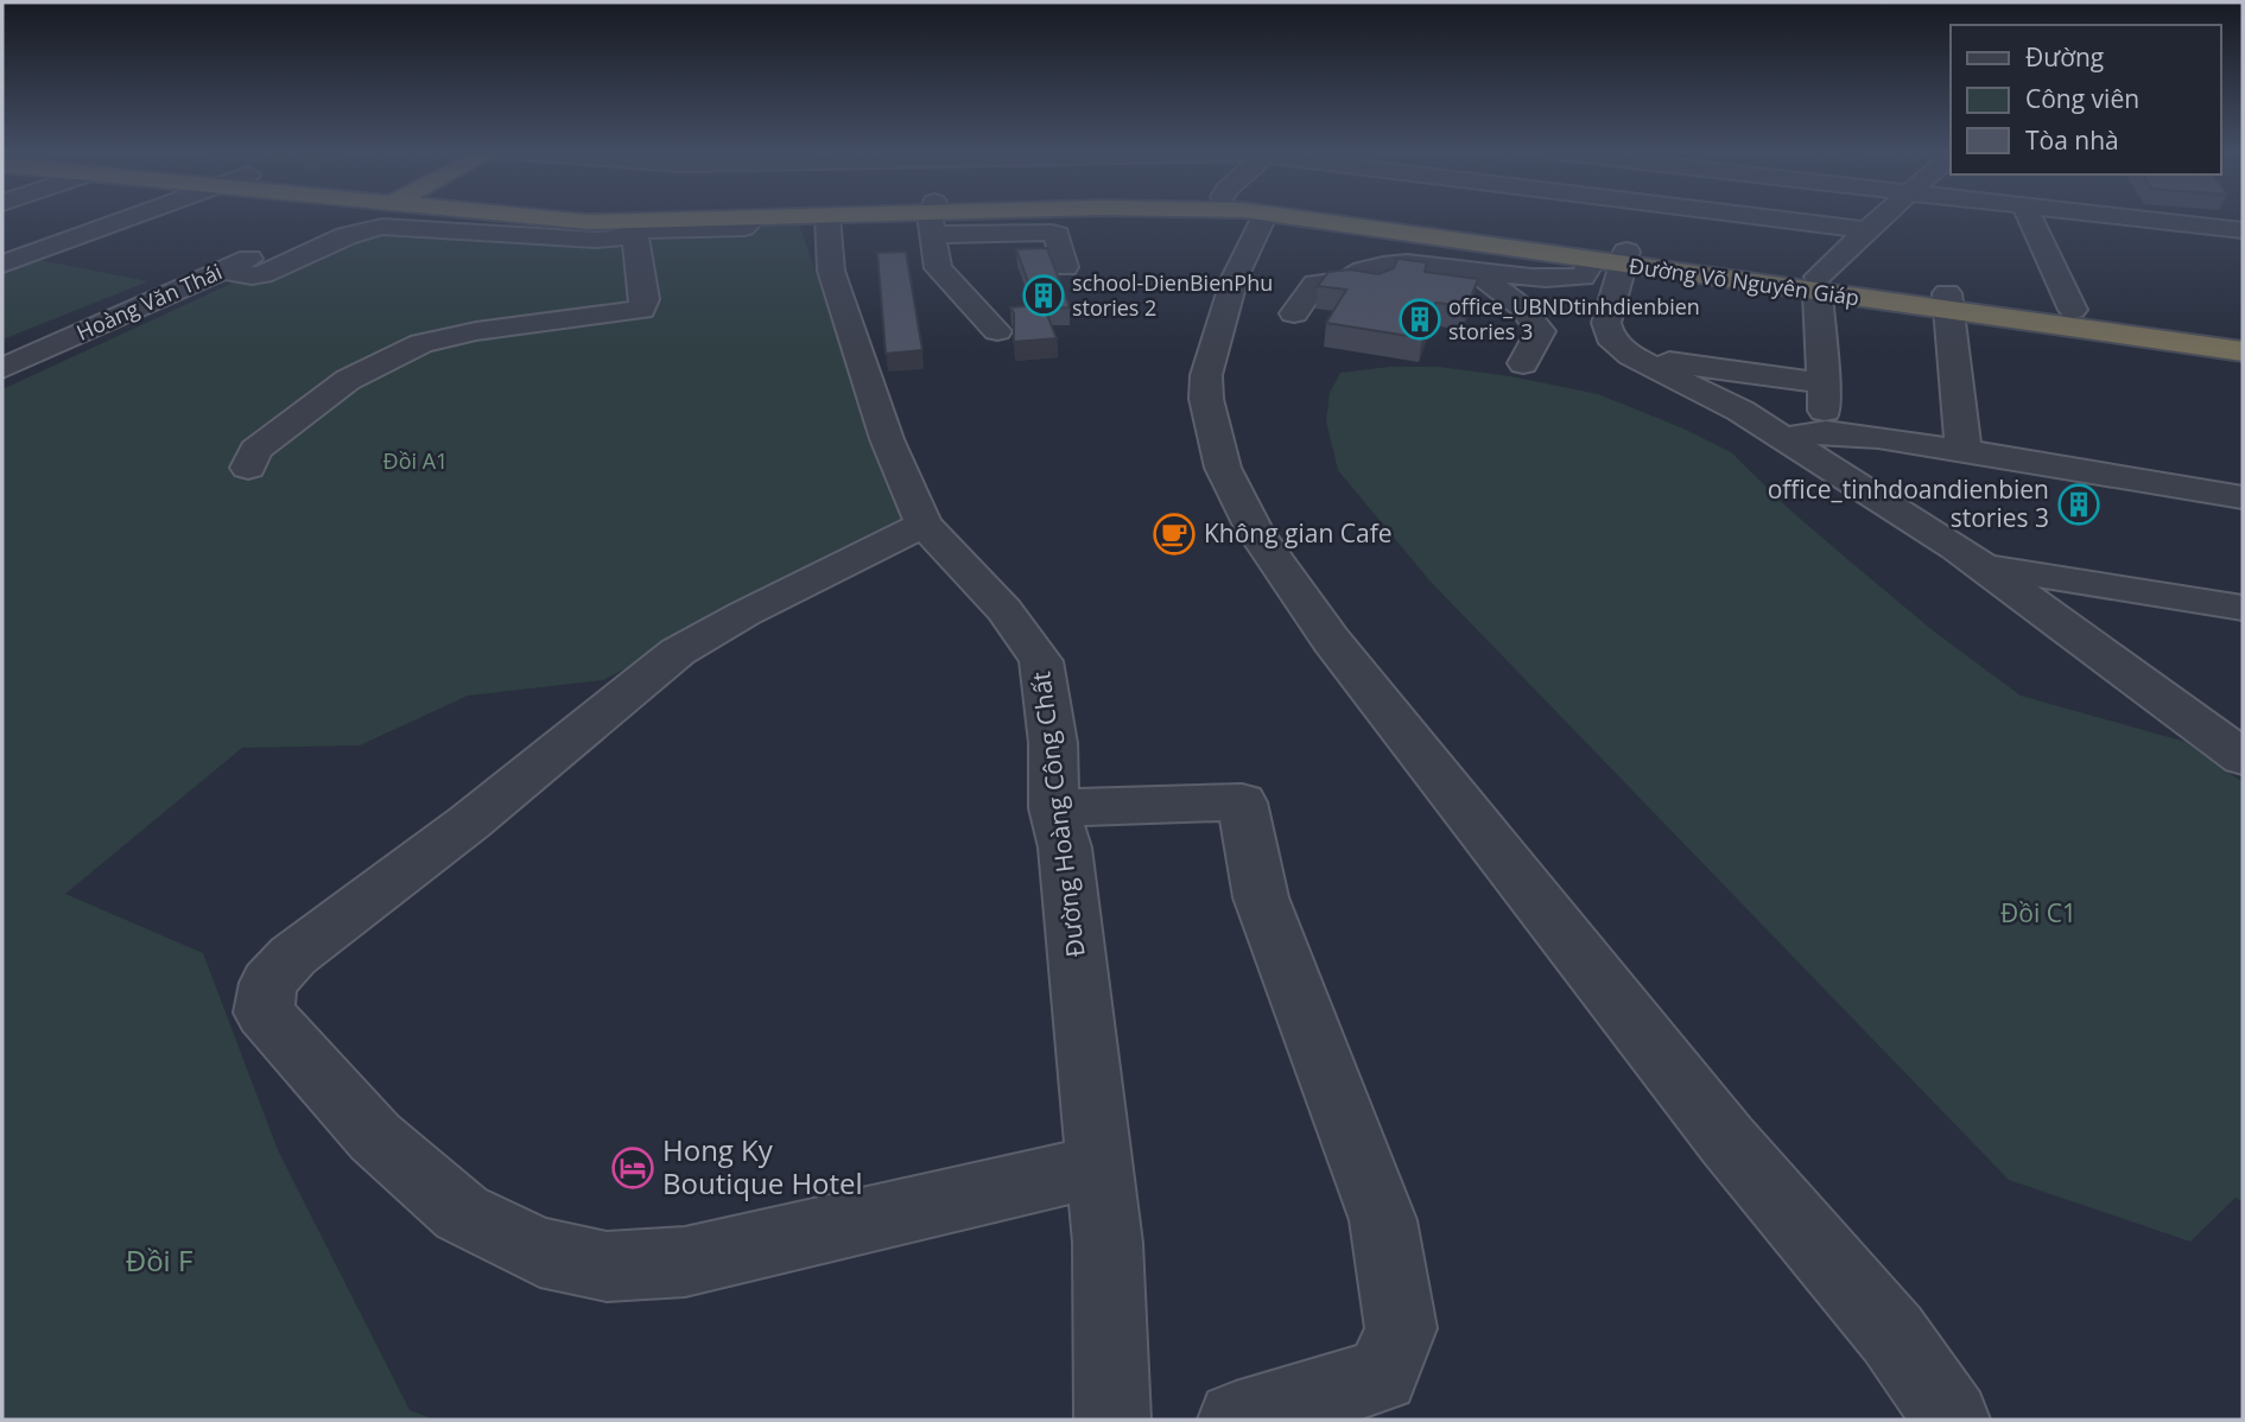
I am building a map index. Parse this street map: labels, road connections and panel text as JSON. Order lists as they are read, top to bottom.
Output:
{
  "streets": {
    "highway": ["Đường Võ Nguyên Giáp"],
    "street": ["Hoàng Văn Thái", "Đường Hoàng Công Chất"]
  },
  "parks": ["Đồi A1", "Đồi C1", "Đồi F"],
  "places": {
    "building": ["school-DienBienPhu stories 2", "office_UBNDtinhdienbien stories 3", "office_tinhdoandienbien stories 3"],
    "cafe": ["Không gian Cafe"],
    "hotel": ["Hong Ky Boutique Hotel"]
  },
  "legend": ["Đường", "Công viên", "Tòa nhà"]
}
